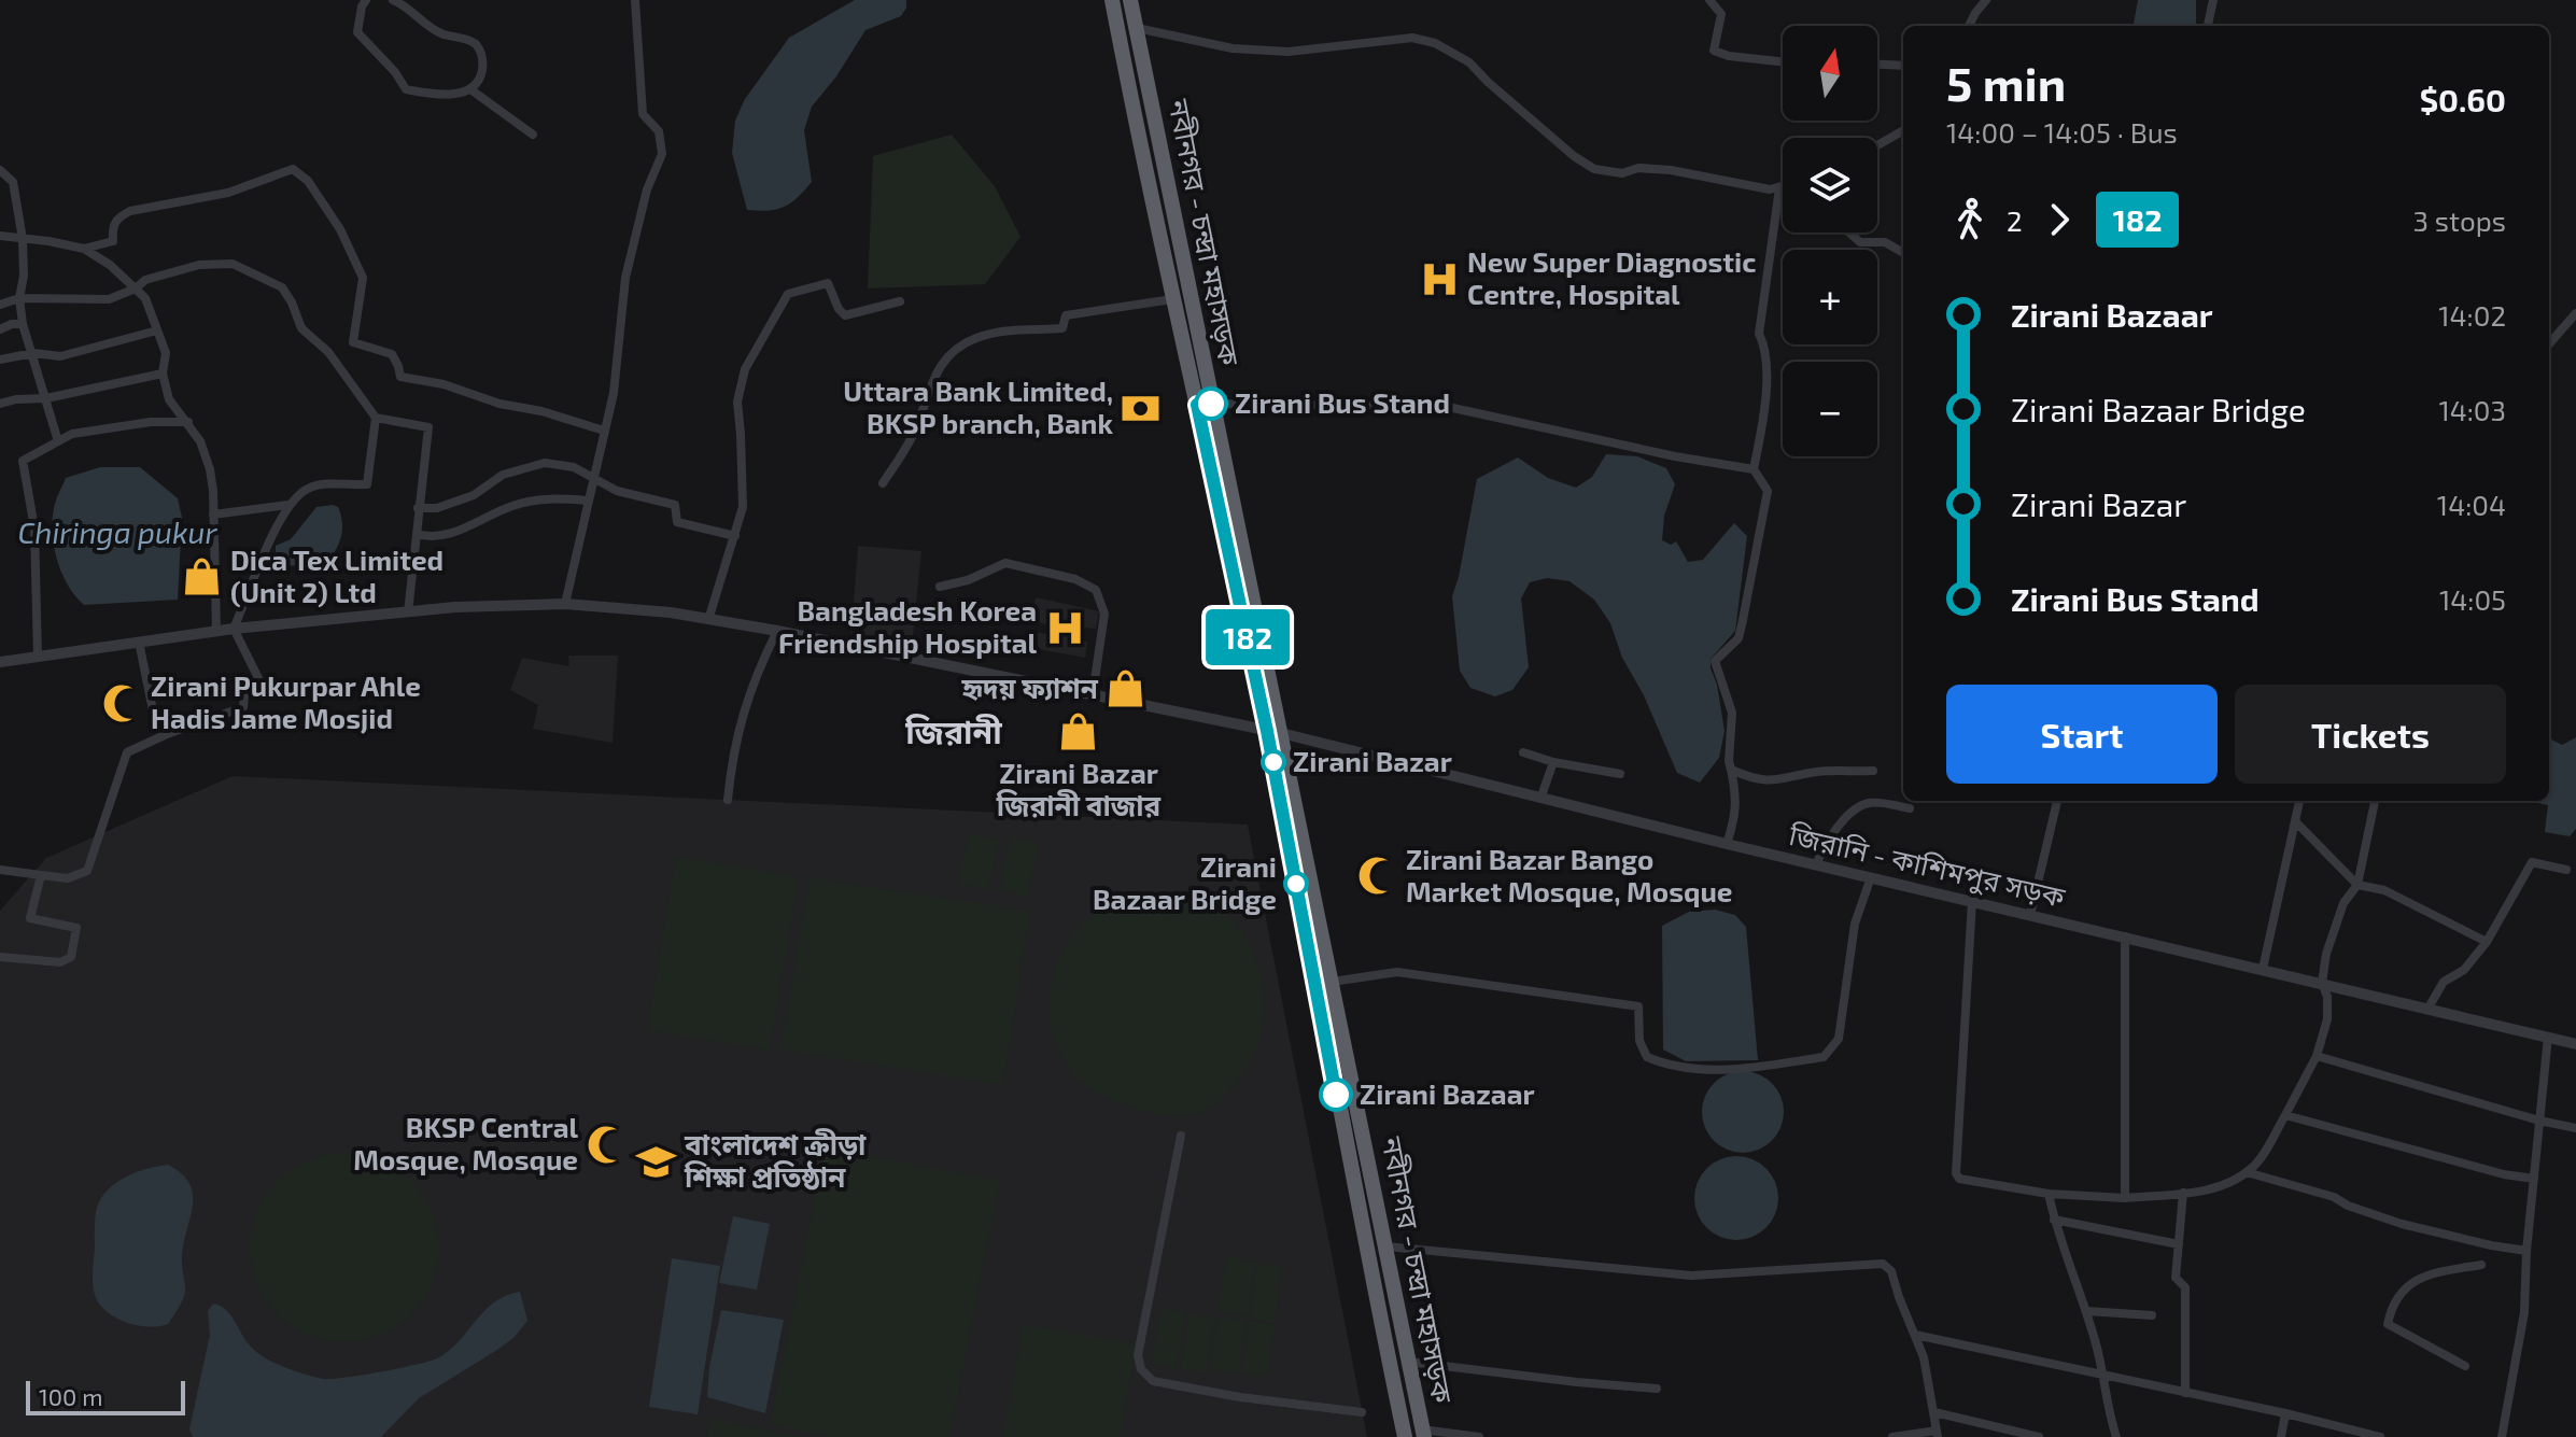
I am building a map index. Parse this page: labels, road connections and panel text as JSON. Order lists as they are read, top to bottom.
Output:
{
  "streets": {
    "highway": ["নবীনগর - চন্দ্রা মহাসড়ক"],
    "street": ["জিরানি - কাশিমপুর সড়ক"]
  },
  "crossings": [
    ["নবীনগর - চন্দ্রা মহাসড়ক", "জিরানি - কাশিমপুর সড়ক"]
  ],
  "districts": ["জিরানী"],
  "water": ["Chiringa pukur"],
  "places": {
    "hospital": ["New Super Diagnostic Centre, Hospital", "Bangladesh Korea Friendship Hospital"],
    "other": [
      "Zirani Bus Stand",
      "Zirani Bazar",
      "Zirani Bazaar Bridge",
      "Zirani Bazaar"
    ],
    "bank": ["Uttara Bank Limited, BKSP branch, Bank"],
    "shop": ["Dica Tex Limited (Unit 2) Ltd", "হৃদয় ফ্যাশন", "Zirani Bazar জিরানী বাজার"],
    "mosque": ["Zirani Pukurpar Ahle Hadis Jame Mosjid", "Zirani Bazar Bango Market Mosque, Mosque", "BKSP Central Mosque, Mosque"],
    "school or university": ["বাংলাদেশ ক্রীড়া শিক্ষা প্রতিষ্ঠান"]
  },
  "lines": ["bus line 182"],
  "scale_bar": "100 m",
  "north": "top",
  "page": {
    "on_map": "182",
    "map_buttons": ["+", "−"],
    "heading": ["5 min", "14:00 – 14:05 · Bus", "$0.60"],
    "legs": ["2", "182", "3 stops"],
    "list": [
      {
        "name": "Zirani Bazaar",
        "value": "14:02"
      },
      {
        "name": "Zirani Bazaar Bridge",
        "value": "14:03"
      },
      {
        "name": "Zirani Bazar",
        "value": "14:04"
      },
      {
        "name": "Zirani Bus Stand",
        "value": "14:05"
      }
    ],
    "buttons": ["Start", "Tickets"],
    "scale": "100 m"
  }
}
